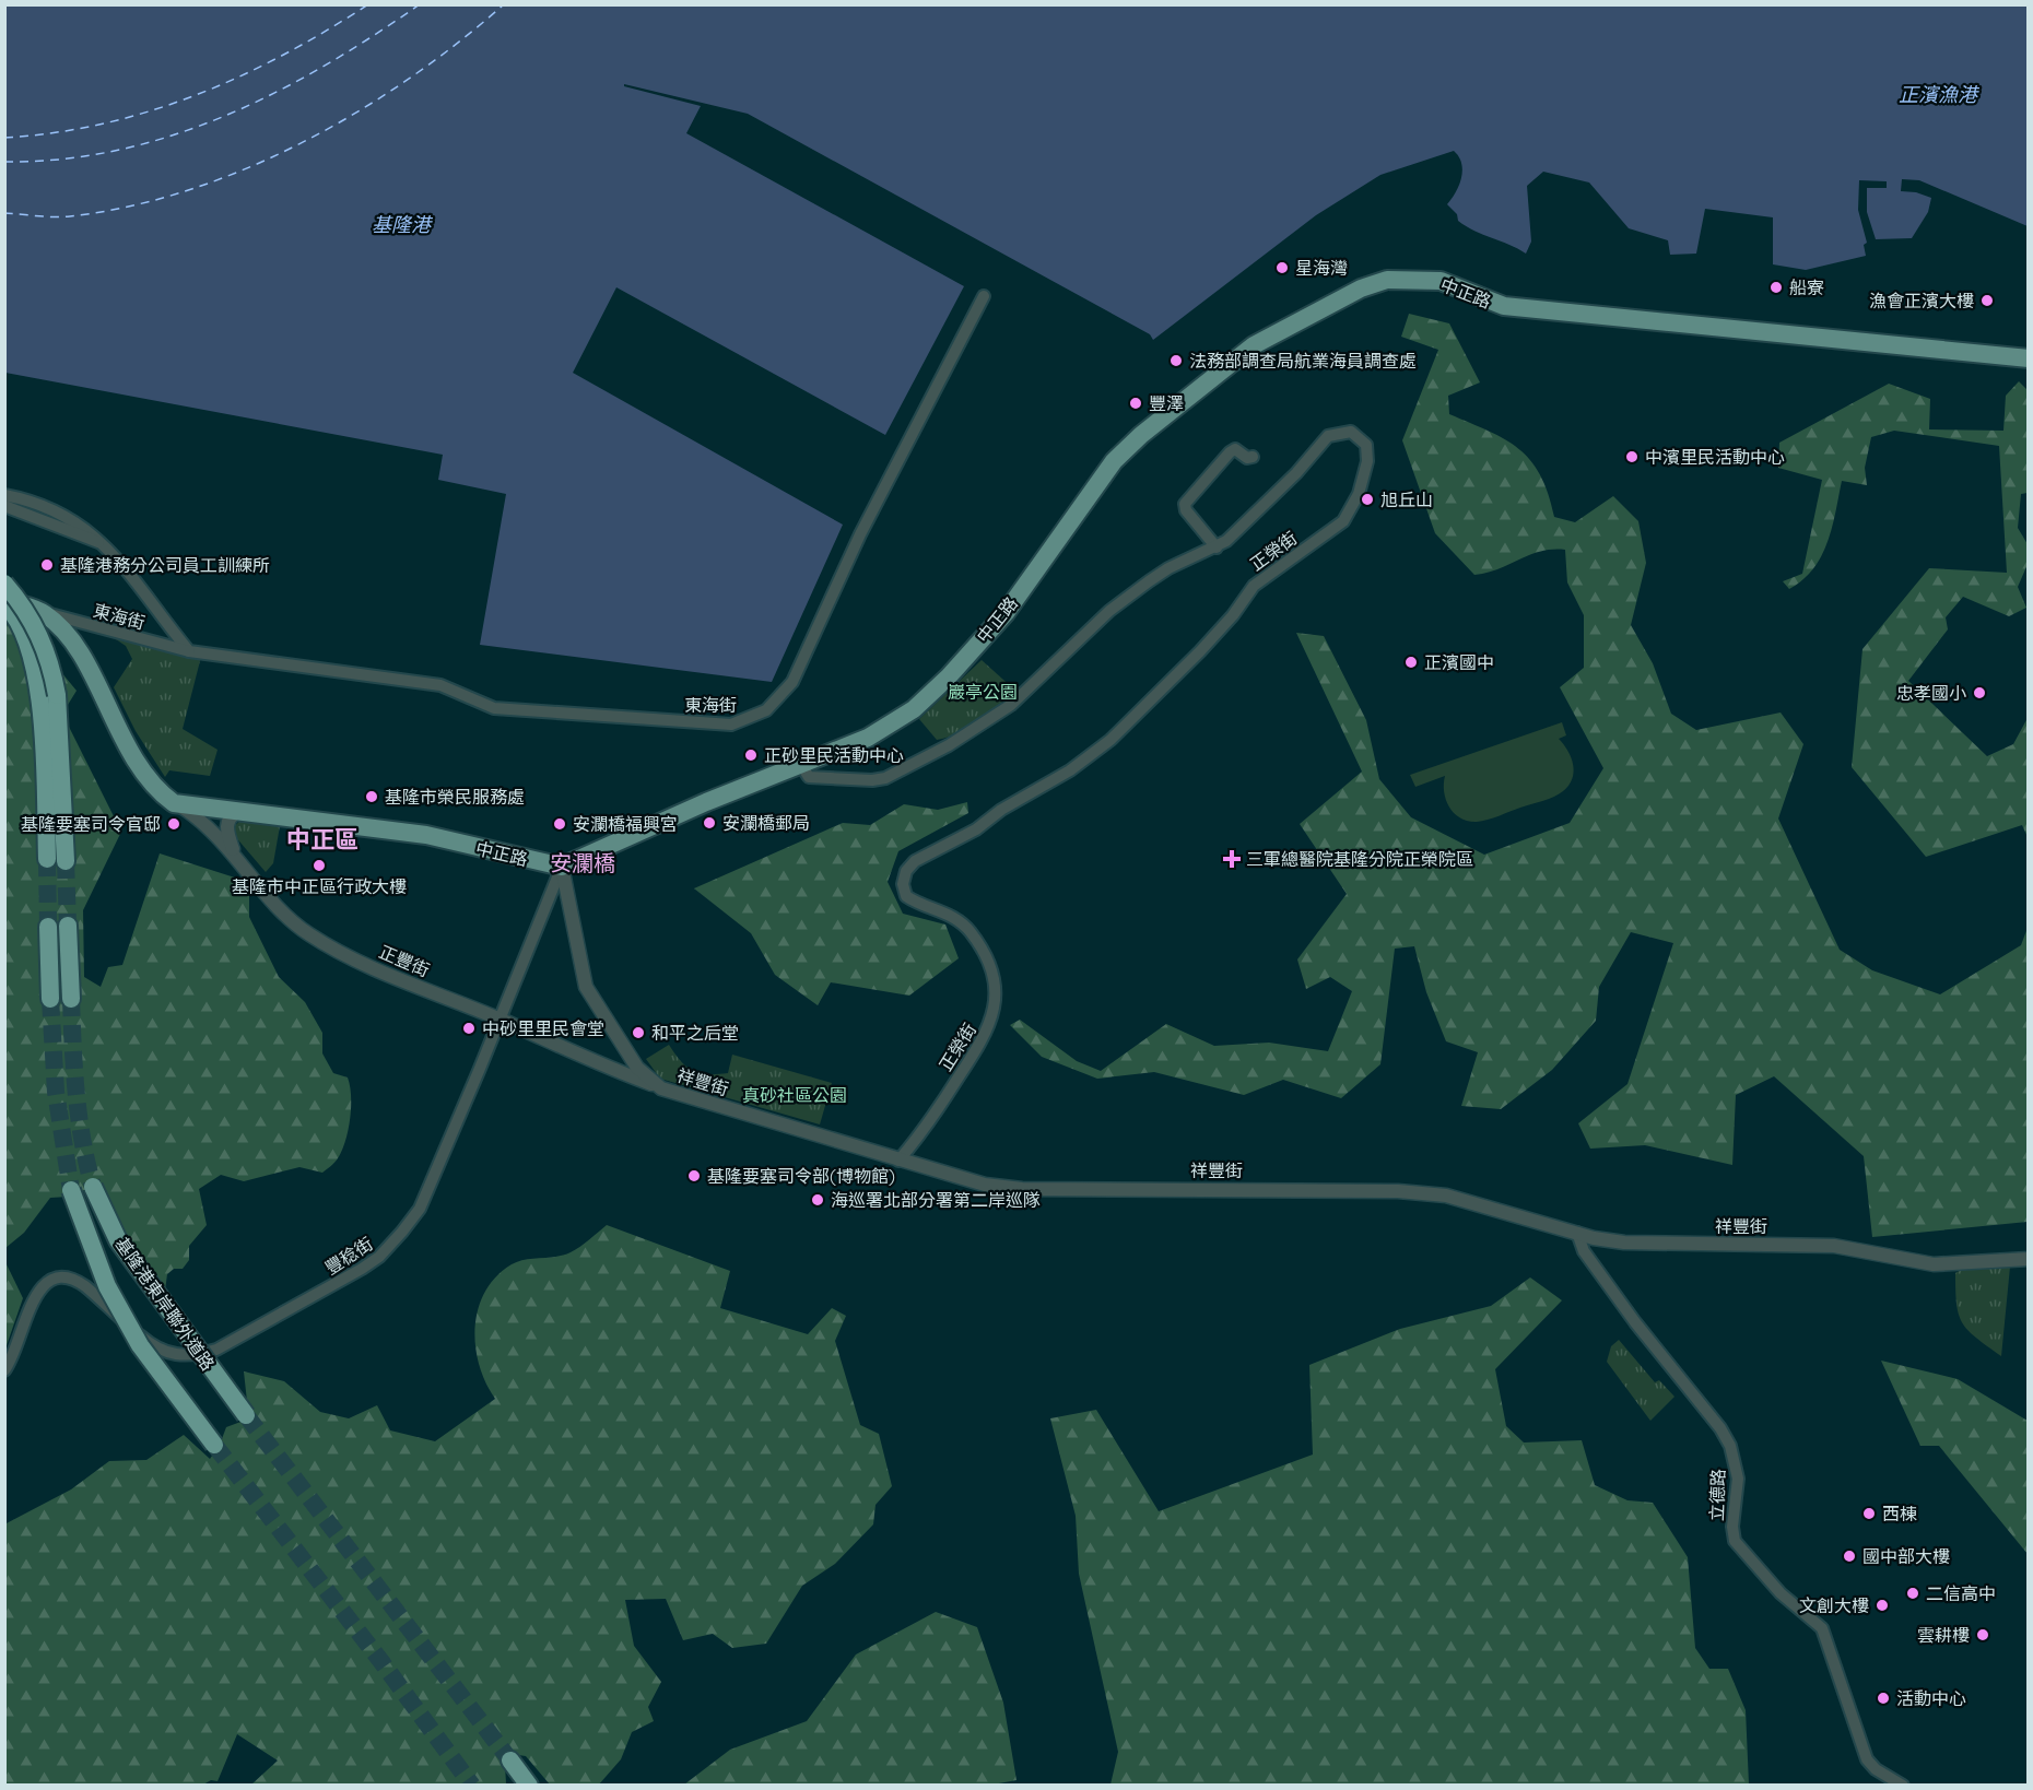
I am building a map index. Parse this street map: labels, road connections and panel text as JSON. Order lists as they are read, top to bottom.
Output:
{
  "streets": {
    "highway": ["基隆港東岸聯外道路"],
    "main road": ["中正路"],
    "street": [
      "正榮街",
      "東海街",
      "正豐街",
      "祥豐街",
      "豐稔街",
      "立德路"
    ]
  },
  "crossings": [
    ["中正路", "正榮街"],
    ["中正路", "正豐街"],
    ["中正路", "祥豐街"],
    ["中正路", "豐稔街"],
    ["正榮街", "祥豐街"],
    ["正豐街", "祥豐街"],
    ["正豐街", "豐稔街"],
    ["祥豐街", "豐稔街"],
    ["祥豐街", "立德路"]
  ],
  "districts": ["中正區", "安瀾橋"],
  "water": ["正濱漁港", "基隆港"],
  "parks": ["巖亭公園", "真砂社區公園"],
  "places": {
    "other": [
      "星海灣",
      "船寮",
      "漁會正濱大樓",
      "法務部調查局航業海員調查處",
      "豐澤",
      "中濱里民活動中心",
      "旭丘山",
      "基隆港務分公司員工訓練所",
      "正濱國中",
      "忠孝國小",
      "正砂里民活動中心",
      "基隆市榮民服務處",
      "安瀾橋郵局",
      "基隆要塞司令官邸",
      "安瀾橋福興宮",
      "基隆市中正區行政大樓",
      "中砂里里民會堂",
      "和平之后堂",
      "基隆要塞司令部(博物館)",
      "海巡署北部分署第二岸巡隊",
      "西棟",
      "國中部大樓",
      "二信高中",
      "文創大樓",
      "雲耕樓",
      "活動中心"
    ],
    "health": ["三軍總醫院基隆分院正榮院區"]
  }
}
